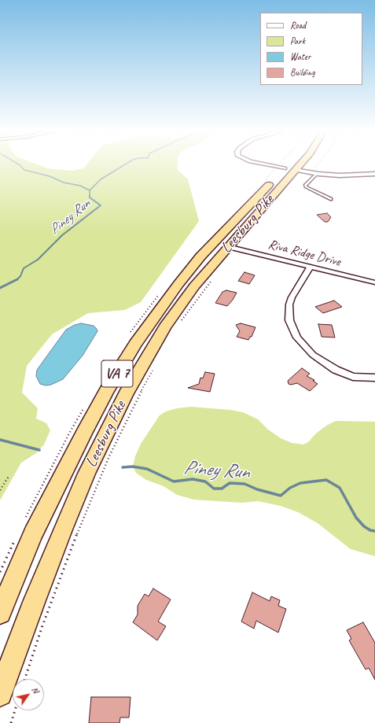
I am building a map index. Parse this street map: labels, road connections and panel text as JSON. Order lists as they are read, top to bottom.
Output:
{
  "streets": {
    "highway": ["Leesburg Pike", "VA 7"],
    "street": ["Riva Ridge Drive"]
  },
  "crossings": [
    ["Leesburg Pike", "Riva Ridge Drive"]
  ],
  "water": ["Piney Run"],
  "legend": [
    "Road",
    "Park",
    "Water",
    "Building"
  ],
  "north": "top right"
}
